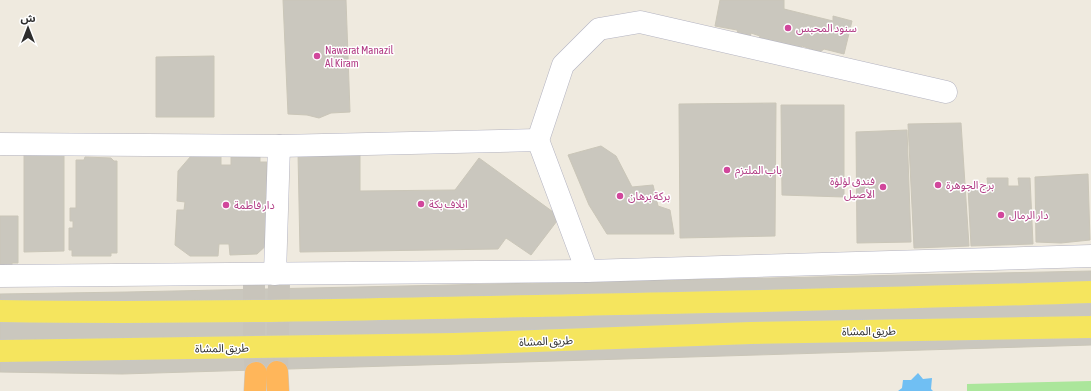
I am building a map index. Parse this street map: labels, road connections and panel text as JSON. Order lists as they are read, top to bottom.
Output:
{
  "streets": {
    "main road": ["طريق المشاة"]
  },
  "places": [
    "سنود المحبس",
    "Nawarat Manazil Al Kiram",
    "باب الملتزم",
    "برج الجوهرة",
    "فندق لؤلؤة الأصيل",
    "بركة برهان",
    "ايلاف بكة",
    "دار فاطمة",
    "دار الرمال"
  ],
  "north": "top"
}
